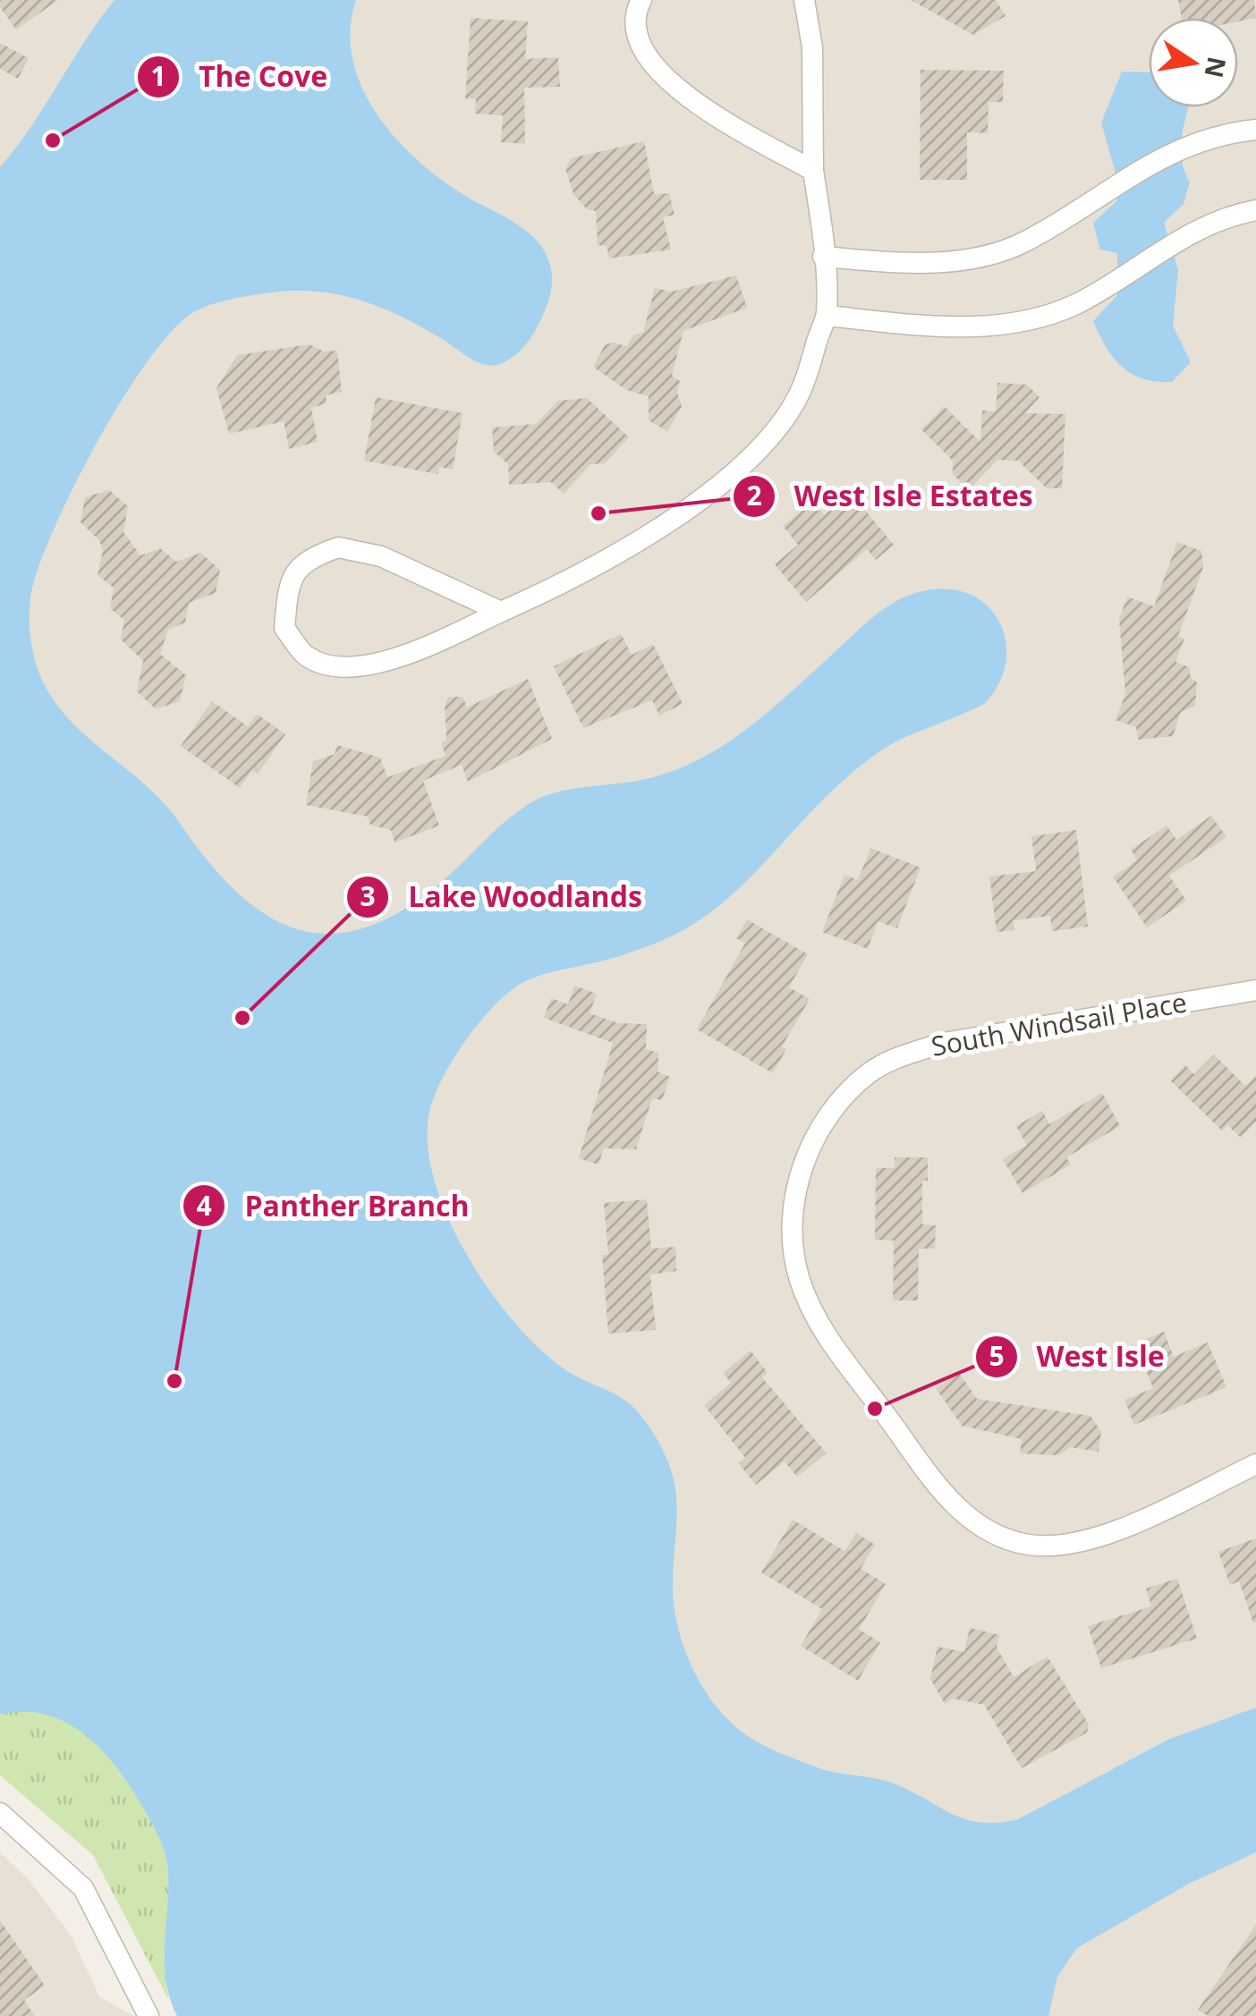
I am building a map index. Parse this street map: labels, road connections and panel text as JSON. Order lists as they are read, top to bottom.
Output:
{
  "streets": {
    "street": ["South Windsail Place"]
  },
  "places": [
    "The Cove",
    "West Isle Estates",
    "Lake Woodlands",
    "Panther Branch",
    "West Isle"
  ],
  "north": "right"
}
